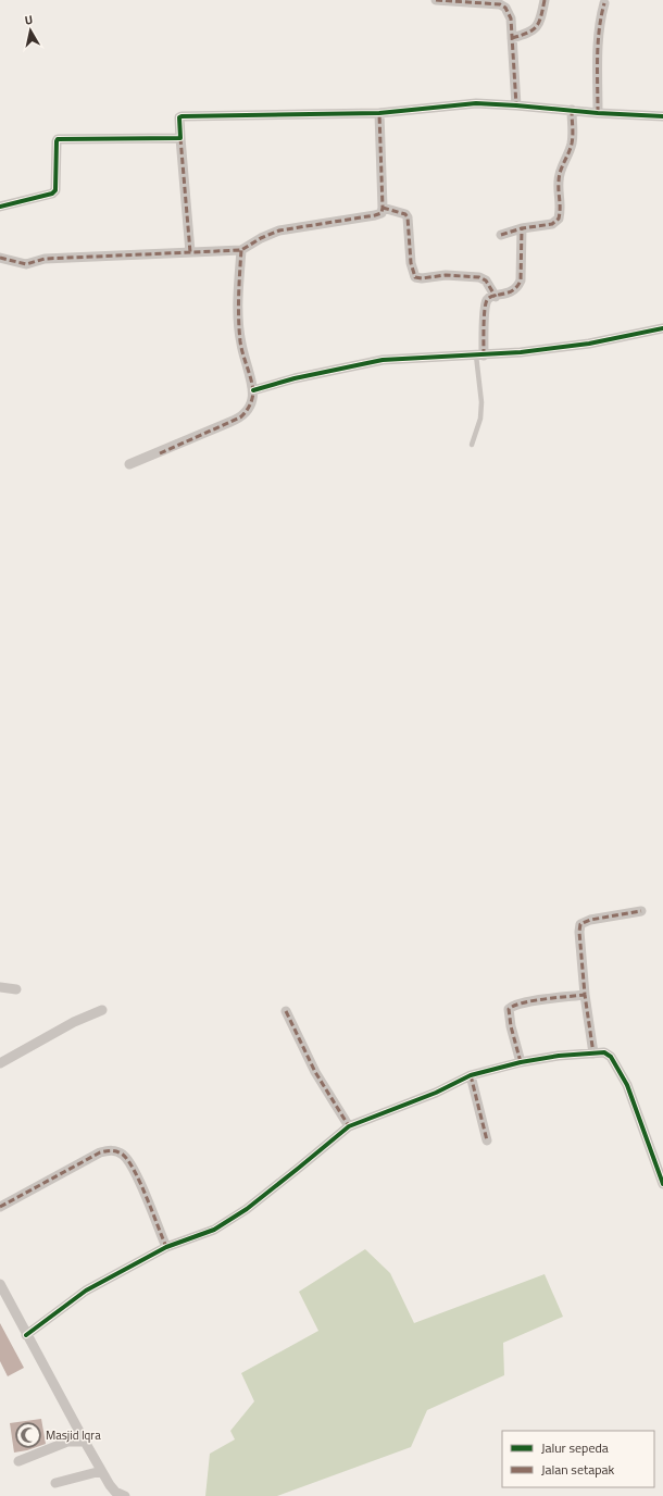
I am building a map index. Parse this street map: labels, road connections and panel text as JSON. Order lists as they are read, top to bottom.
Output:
{
  "places": {
    "mosque": ["Masjid Iqra"]
  },
  "legend": ["Jalur sepeda", "Jalan setapak"],
  "north": "top"
}
